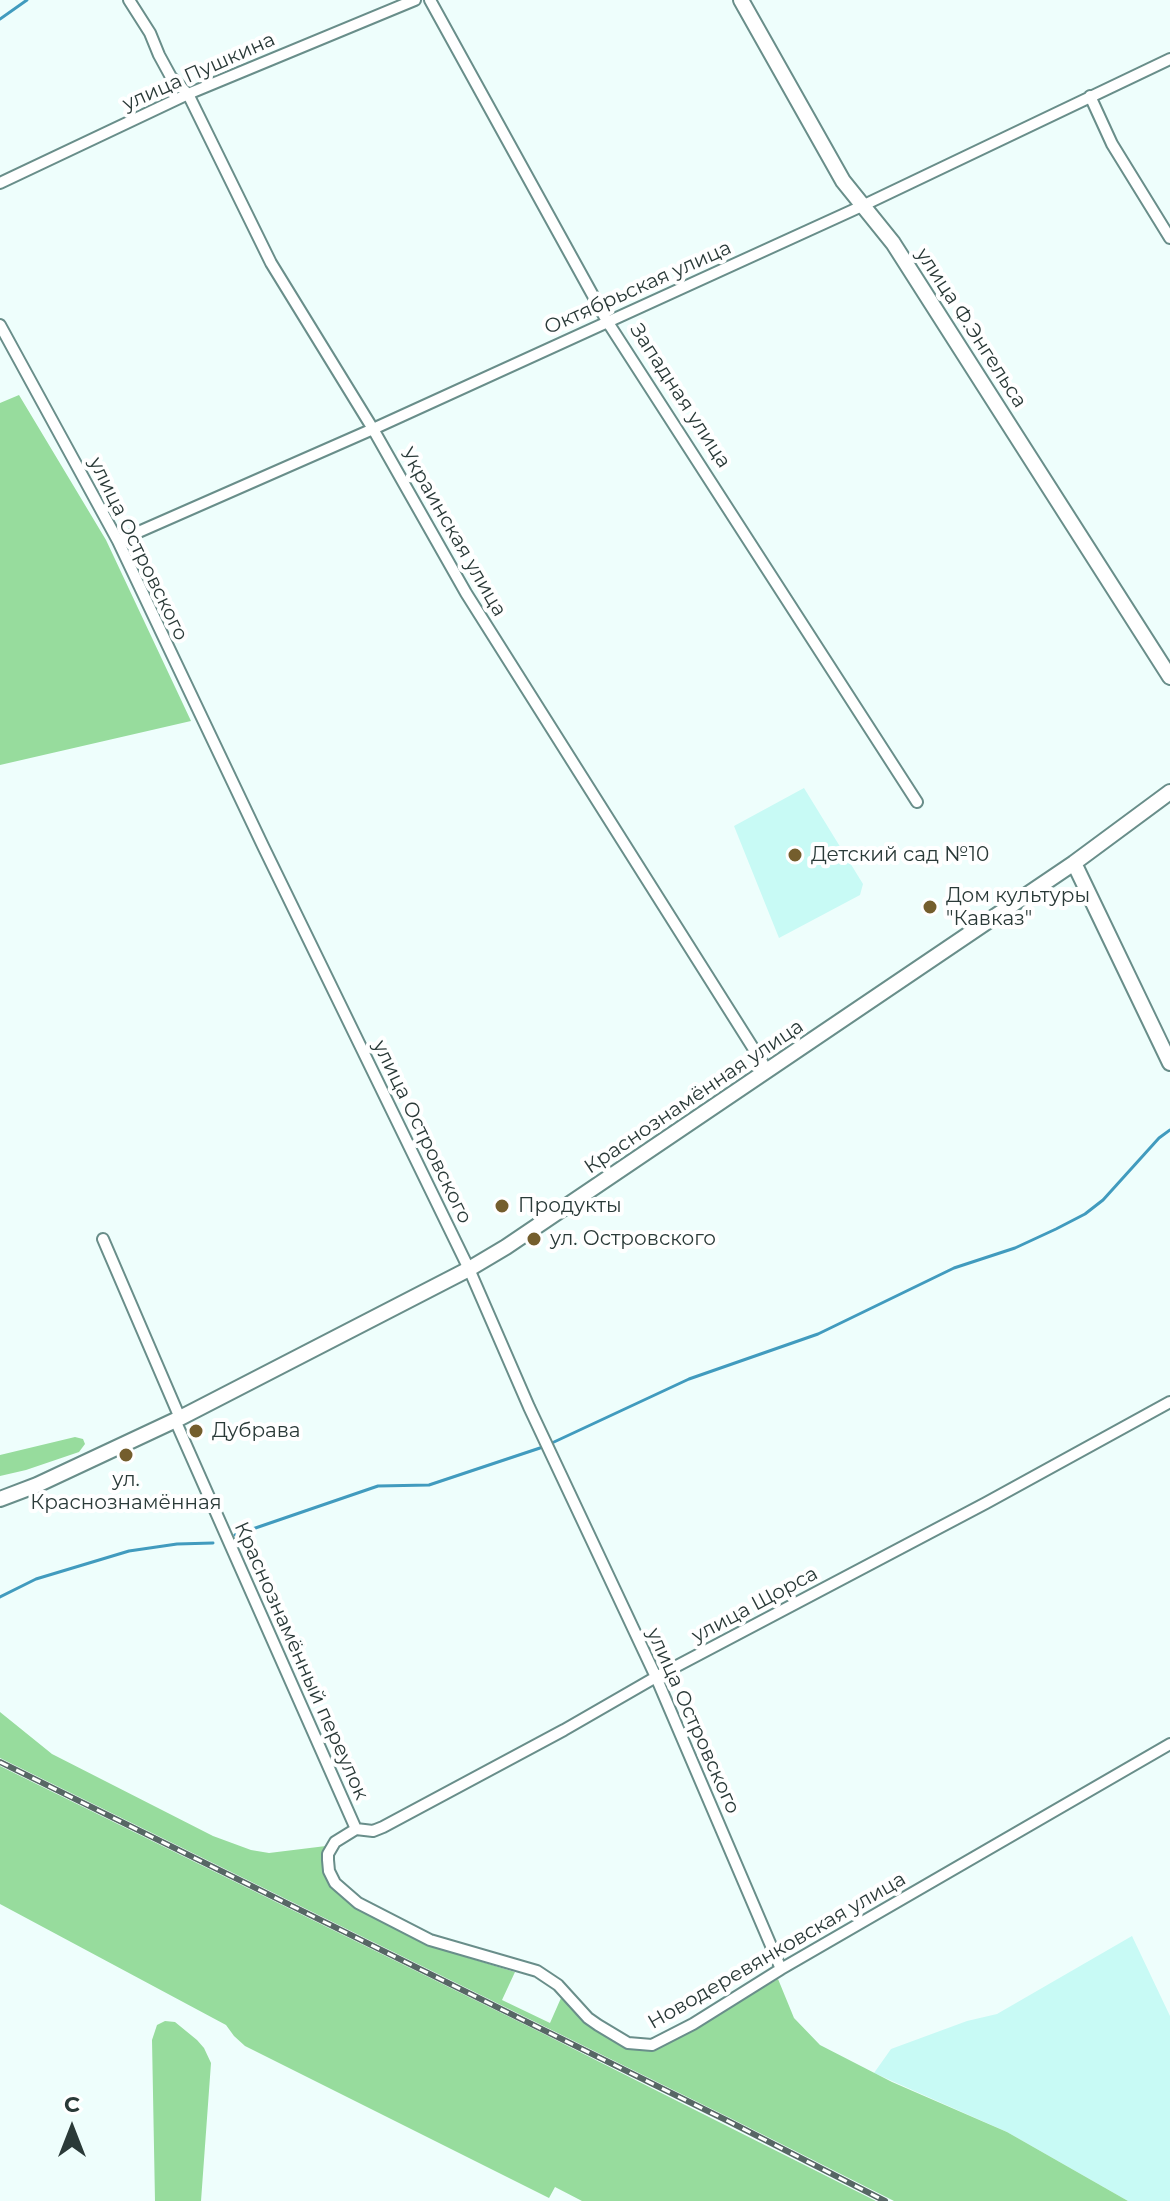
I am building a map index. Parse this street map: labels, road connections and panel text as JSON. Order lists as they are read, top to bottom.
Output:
{
  "streets": {
    "main road": ["улица Ф.Энгельса", "Краснознамённая улица"],
    "street": [
      "улица Пушкина",
      "Октябрьская улица",
      "Западная улица",
      "Украинская улица",
      "улица Островского",
      "улица Щорса",
      "Краснознамённый переулок",
      "Новодеревянковская улица"
    ]
  },
  "crossings": [
    ["улица Пушкина", "Украинская улица"],
    ["Октябрьская улица", "улица Ф.Энгельса"],
    ["Октябрьская улица", "Западная улица"],
    ["Октябрьская улица", "Украинская улица"],
    ["Октябрьская улица", "улица Островского"],
    ["Украинская улица", "Краснознамённая улица"],
    ["улица Островского", "Краснознамённая улица"],
    ["улица Островского", "улица Щорса"],
    ["улица Островского", "Новодеревянковская улица"],
    ["Краснознамённая улица", "Краснознамённый переулок"],
    ["улица Щорса", "Краснознамённый переулок"],
    ["улица Щорса", "Новодеревянковская улица"],
    ["Краснознамённый переулок", "Новодеревянковская улица"]
  ],
  "places": [
    "Детский сад №10",
    "Дом культуры \"Кавказ\"",
    "Продукты",
    "ул. Островского",
    "Дубрава",
    "ул. Краснознамённая"
  ],
  "north": "top"
}
